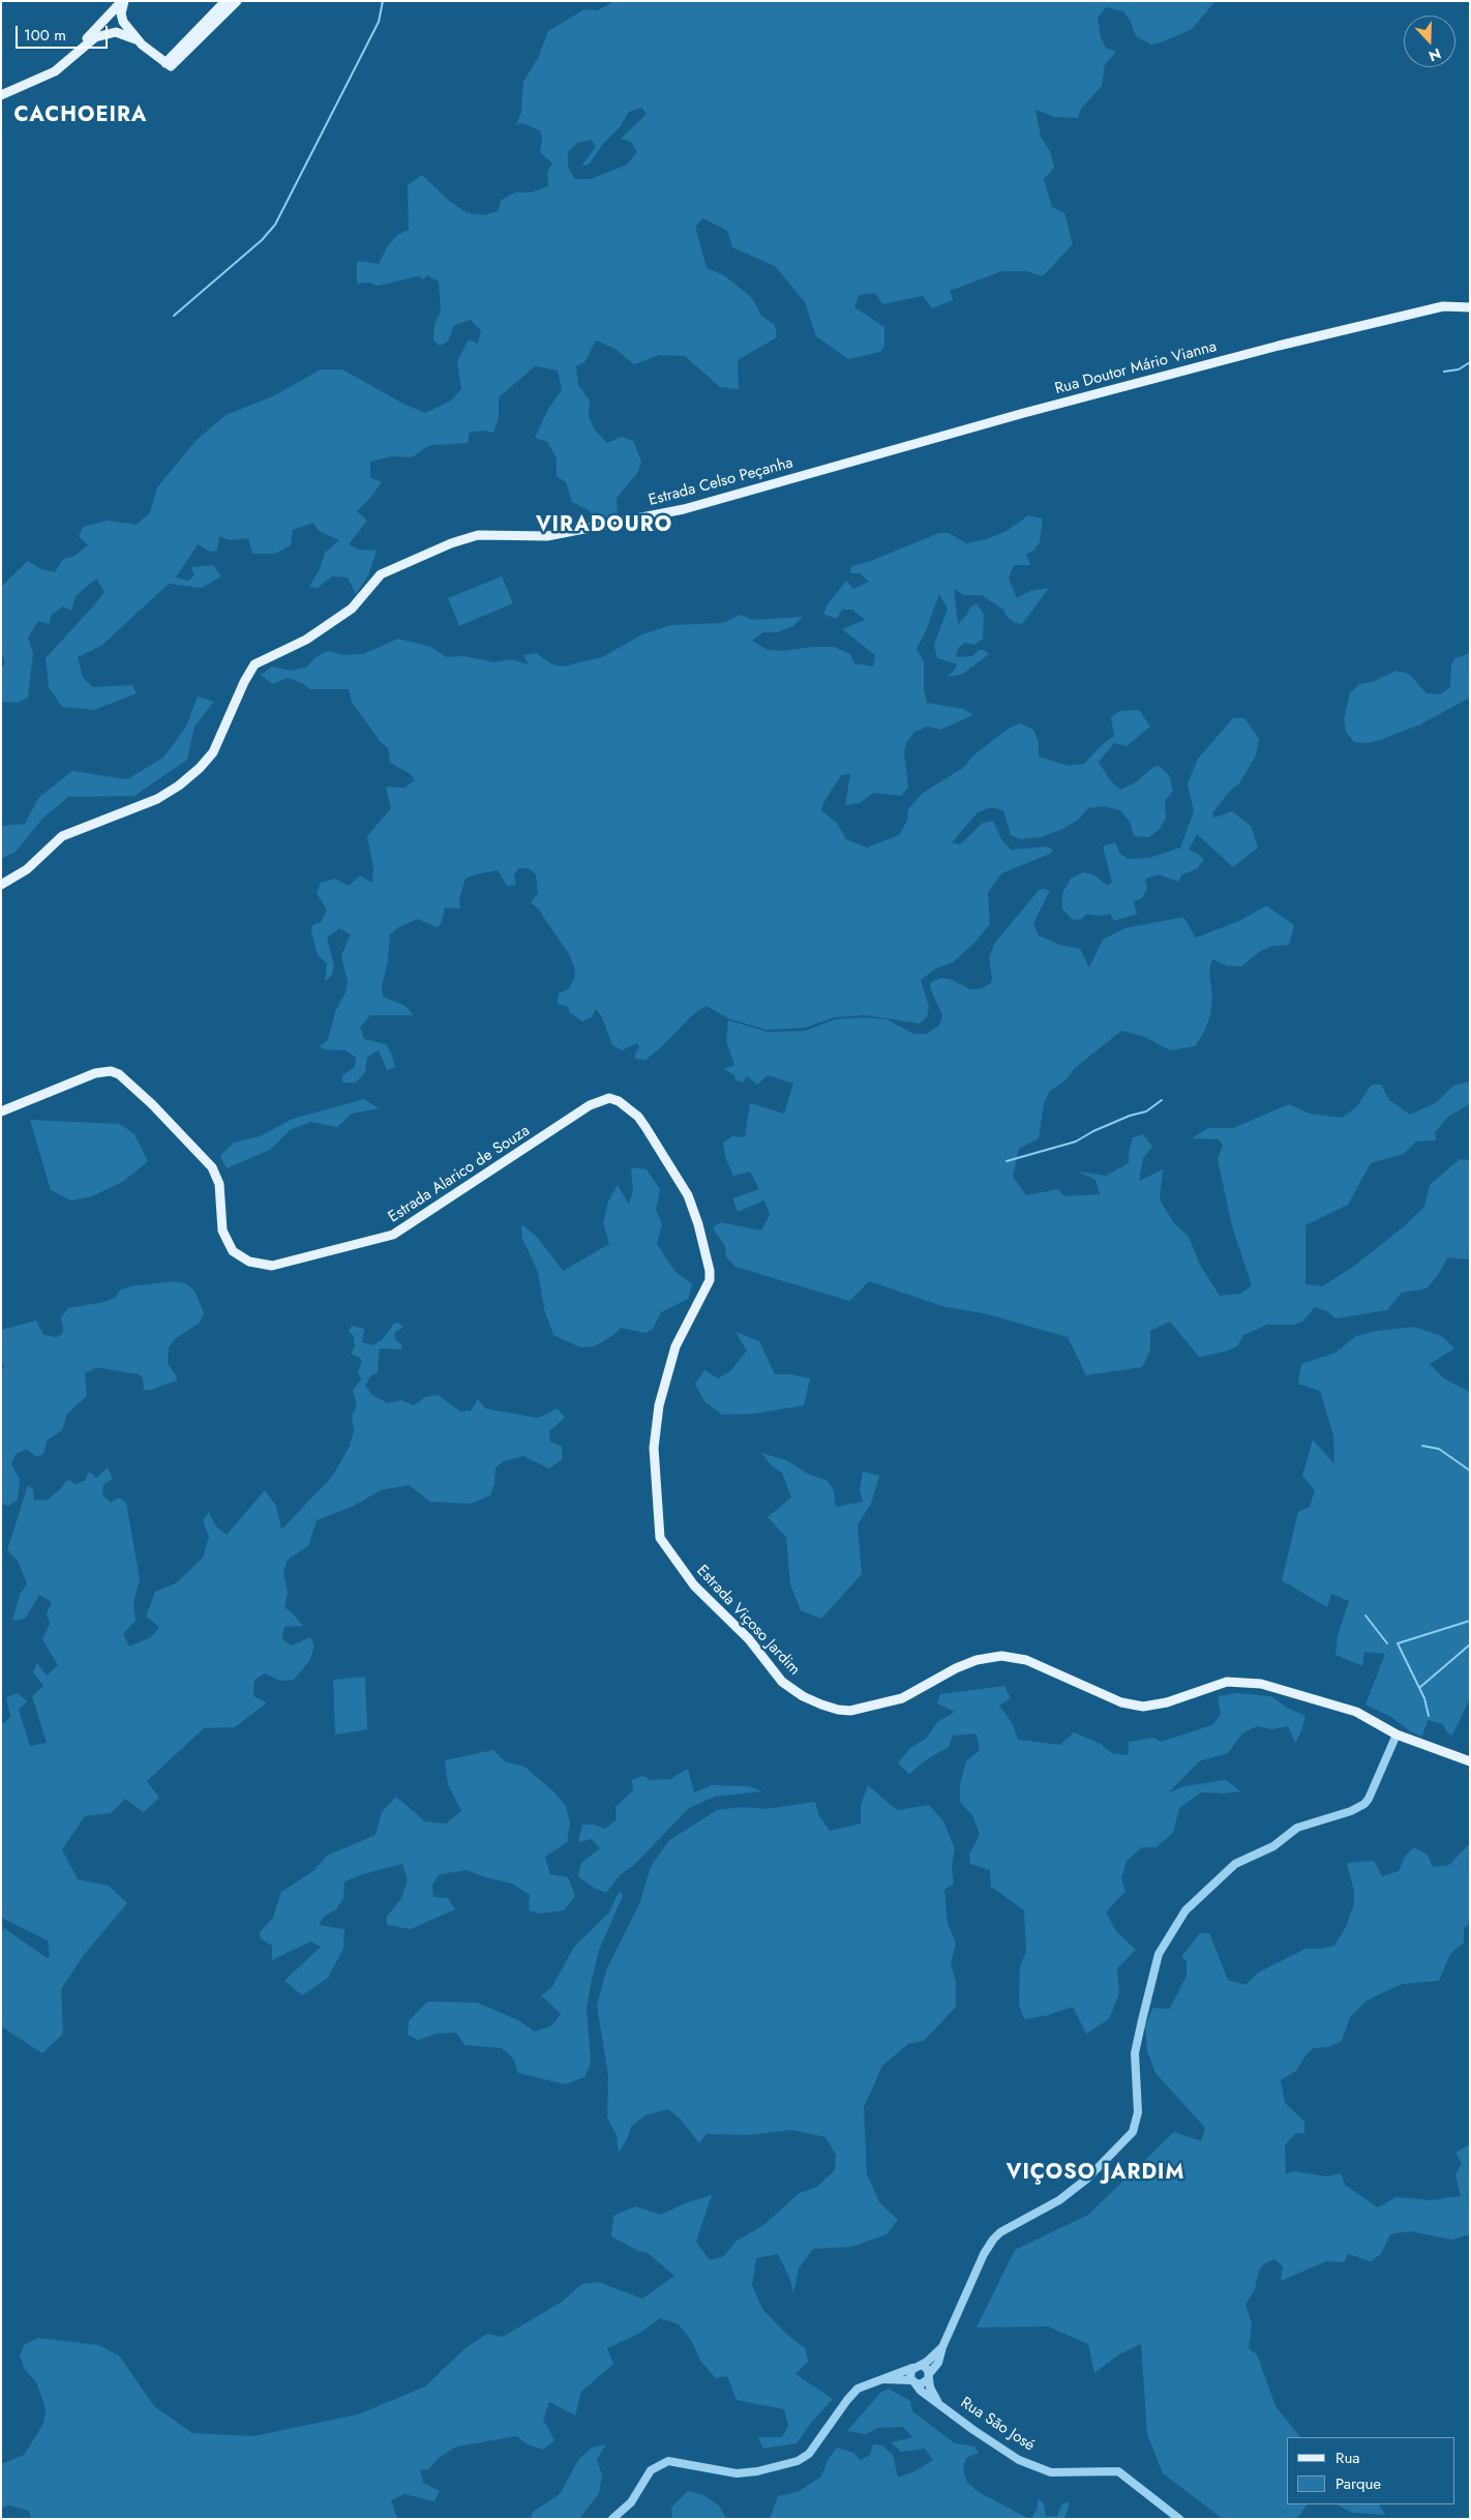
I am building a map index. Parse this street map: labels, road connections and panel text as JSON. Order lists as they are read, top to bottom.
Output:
{
  "streets": {
    "main road": [
      "Rua Doutor Mário Vianna",
      "Estrada Celso Peçanha",
      "Estrada Alarico de Souza",
      "Estrada Viçoso Jardim"
    ],
    "street": ["Rua São José"]
  },
  "crossings": [
    ["Rua Doutor Mário Vianna", "Estrada Celso Peçanha"],
    ["Estrada Alarico de Souza", "Estrada Viçoso Jardim"]
  ],
  "districts": ["CACHOEIRA", "VIRADOURO", "VIÇOSO JARDIM"],
  "legend": ["Rua", "Parque"],
  "scale_bar": "100 m",
  "north": "bottom"
}
